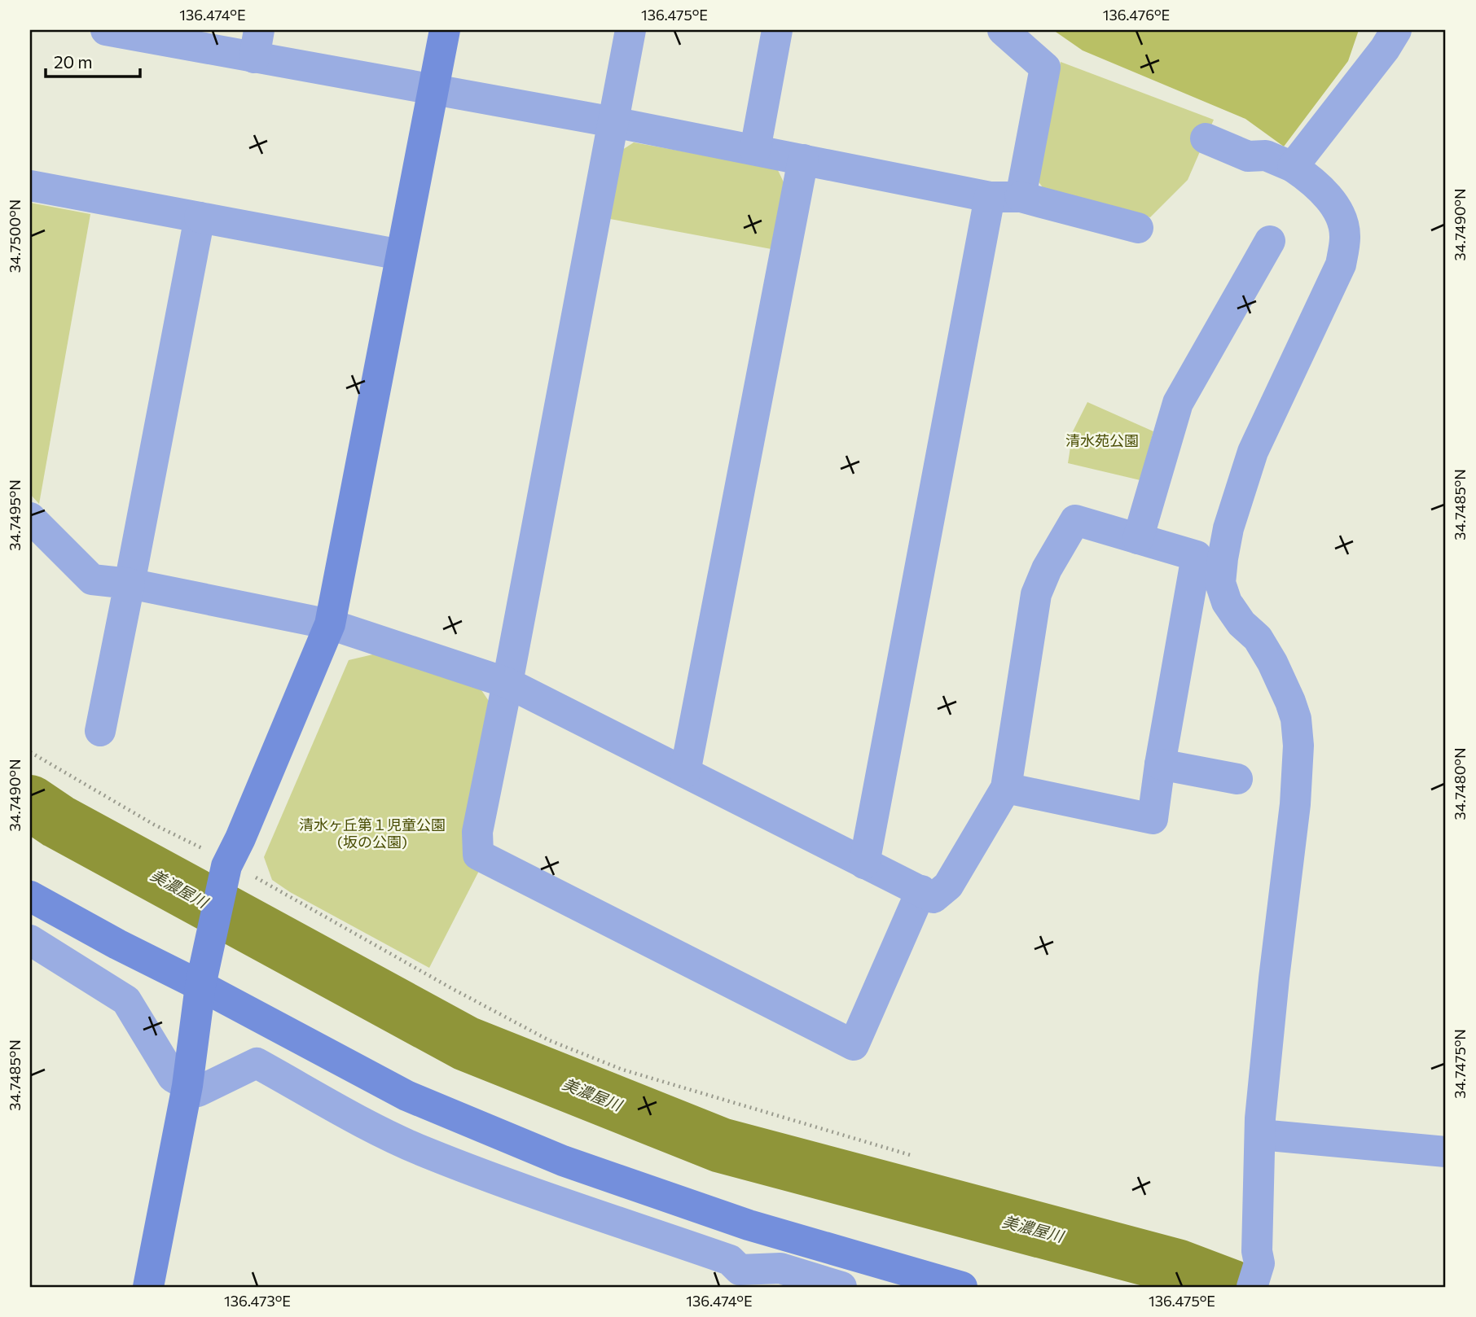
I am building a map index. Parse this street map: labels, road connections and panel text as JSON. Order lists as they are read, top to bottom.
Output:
{
  "water": ["美濃屋川"],
  "parks": ["清水苑公園", "清水ヶ丘第１児童公園 (坂の公園)"],
  "scale_bar": "20 m",
  "coordinates": [
    "136.474°E",
    "136.475°E",
    "136.476°E",
    "34.7490°N",
    "34.7500°N",
    "34.7485°N",
    "34.7495°N",
    "34.7480°N",
    "34.7475°N",
    "136.473°E"
  ]
}
